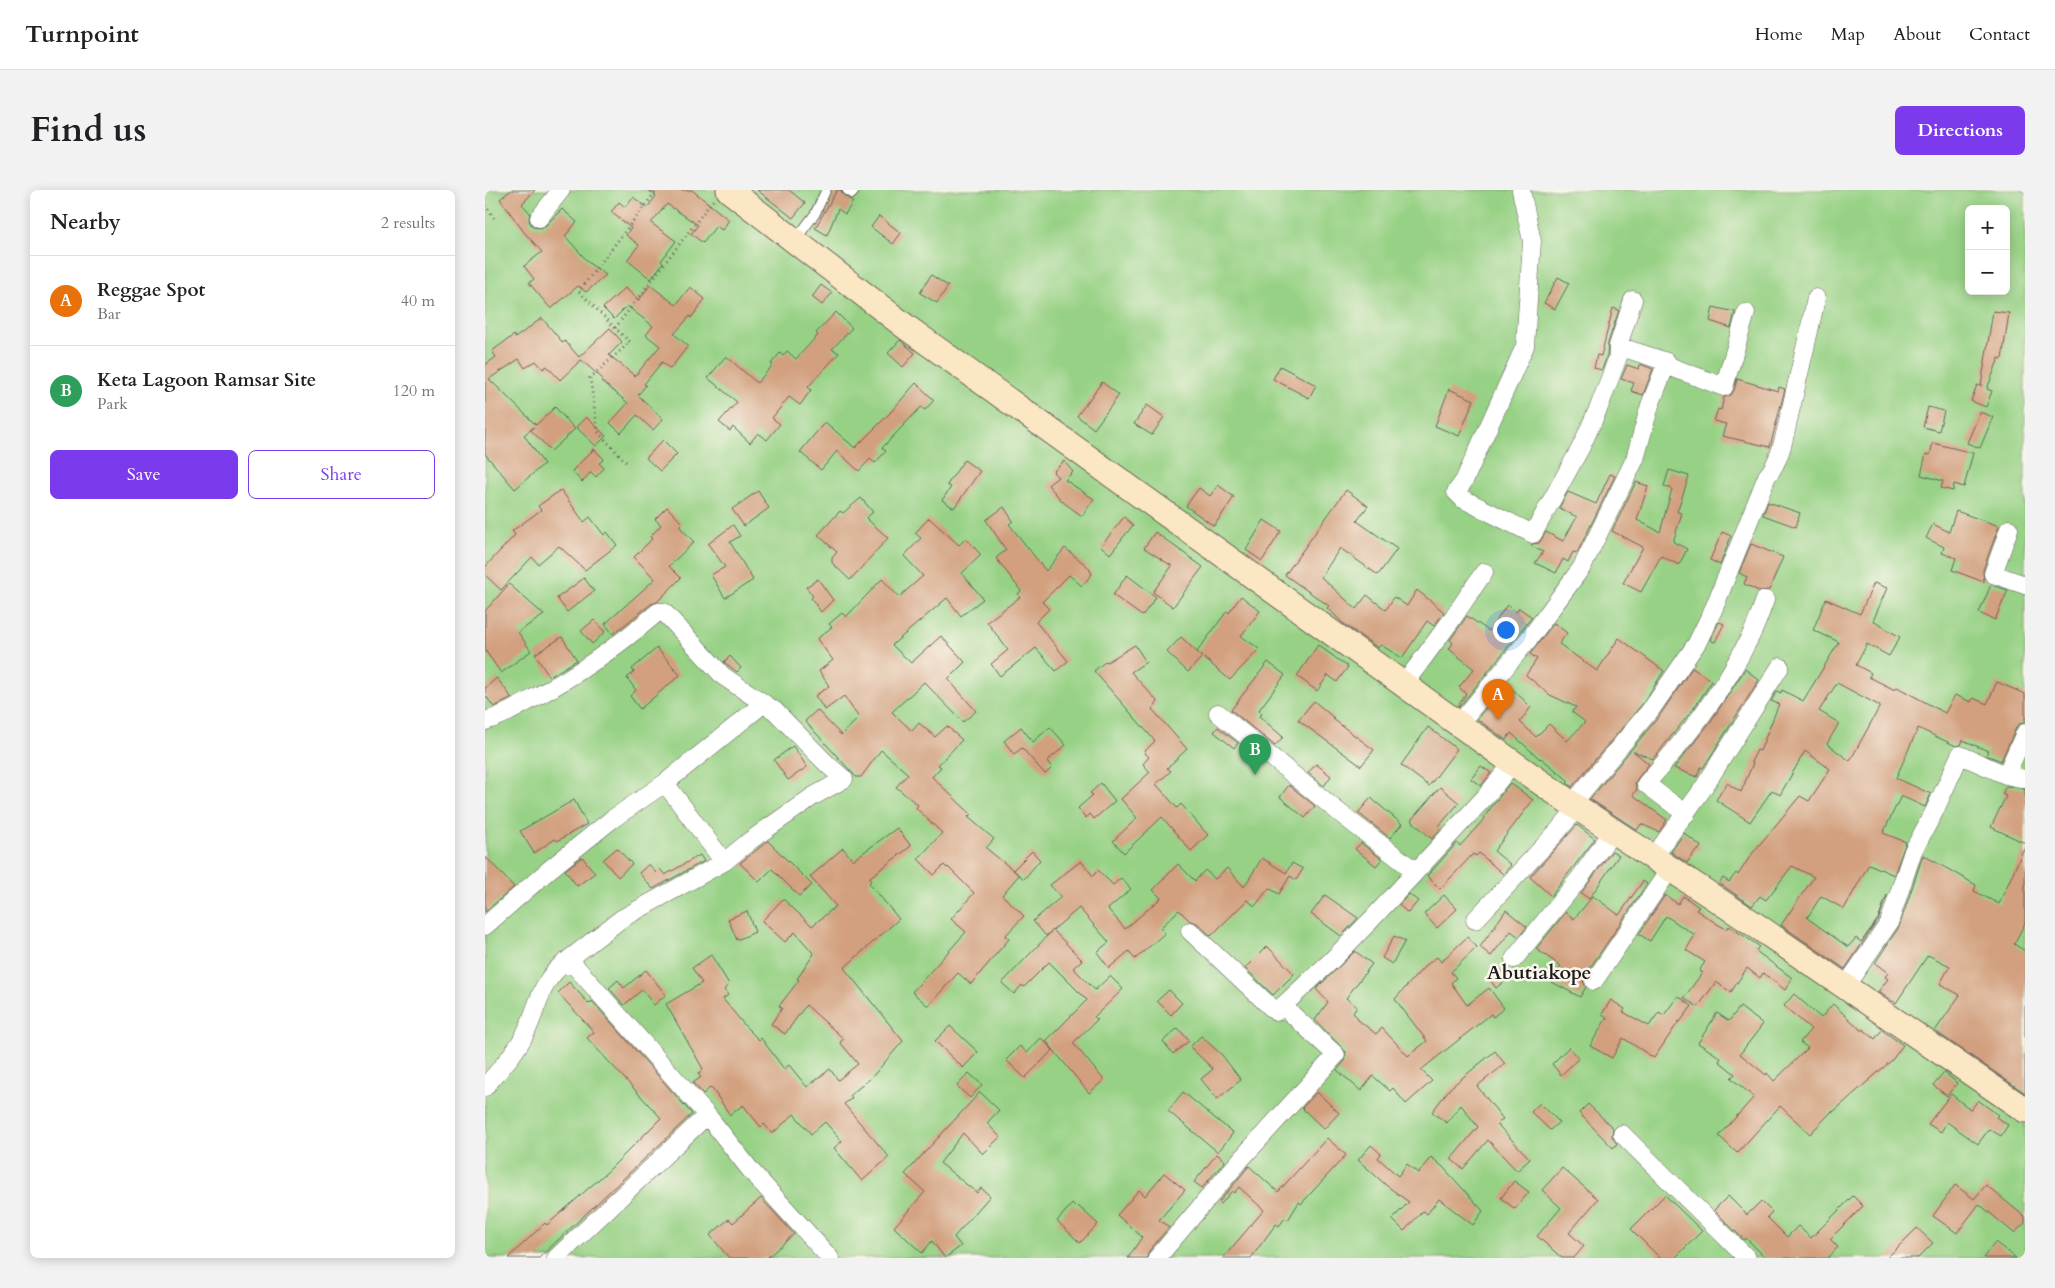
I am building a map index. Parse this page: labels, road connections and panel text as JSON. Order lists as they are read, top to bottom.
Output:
{
  "districts": ["Abutiakope"],
  "page": {
    "header": "Turnpoint",
    "nav": [
      "Home",
      "Map",
      "About",
      "Contact"
    ],
    "title": "Find us",
    "buttons": [
      "Directions",
      ["Save", "Share"]
    ],
    "heading": ["Nearby", "2 results"],
    "map_buttons": ["+", "−"],
    "list": [
      {
        "mark": "A",
        "name": "Reggae Spot",
        "note": "Bar",
        "value": "40 m"
      },
      {
        "mark": "B",
        "name": "Keta Lagoon Ramsar Site",
        "note": "Park",
        "value": "120 m"
      }
    ],
    "pins": ["A", "B"]
  }
}
